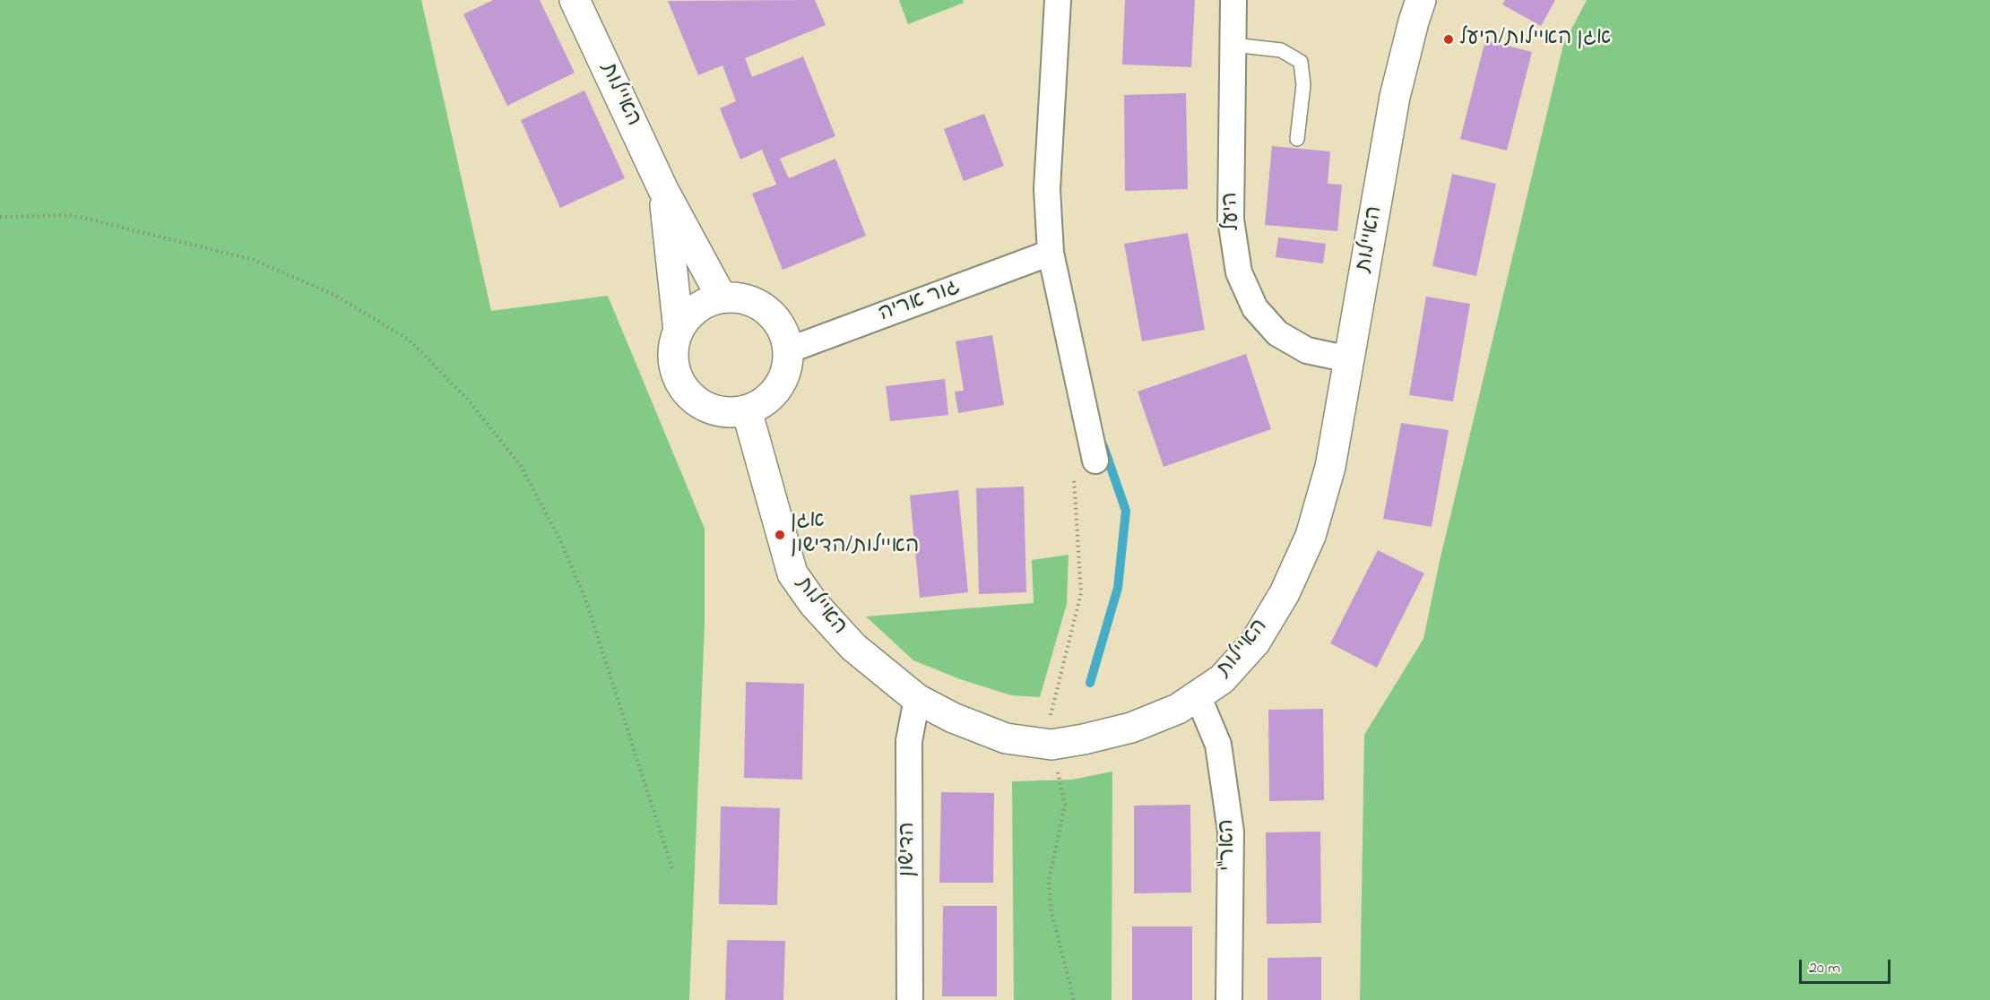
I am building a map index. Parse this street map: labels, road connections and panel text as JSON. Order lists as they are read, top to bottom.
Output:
{
  "streets": {
    "street": [
      "האיילות",
      "היעל",
      "גור אריה",
      "האר\"י",
      "הדישון"
    ]
  },
  "crossings": [
    ["האיילות", "היעל"],
    ["האיילות", "גור אריה"],
    ["האיילות", "האר\"י"],
    ["האיילות", "הדישון"]
  ],
  "places": ["אגן האיילות/היעל", "אגן האיילות/הדישון"],
  "scale_bar": "20 m"
}
